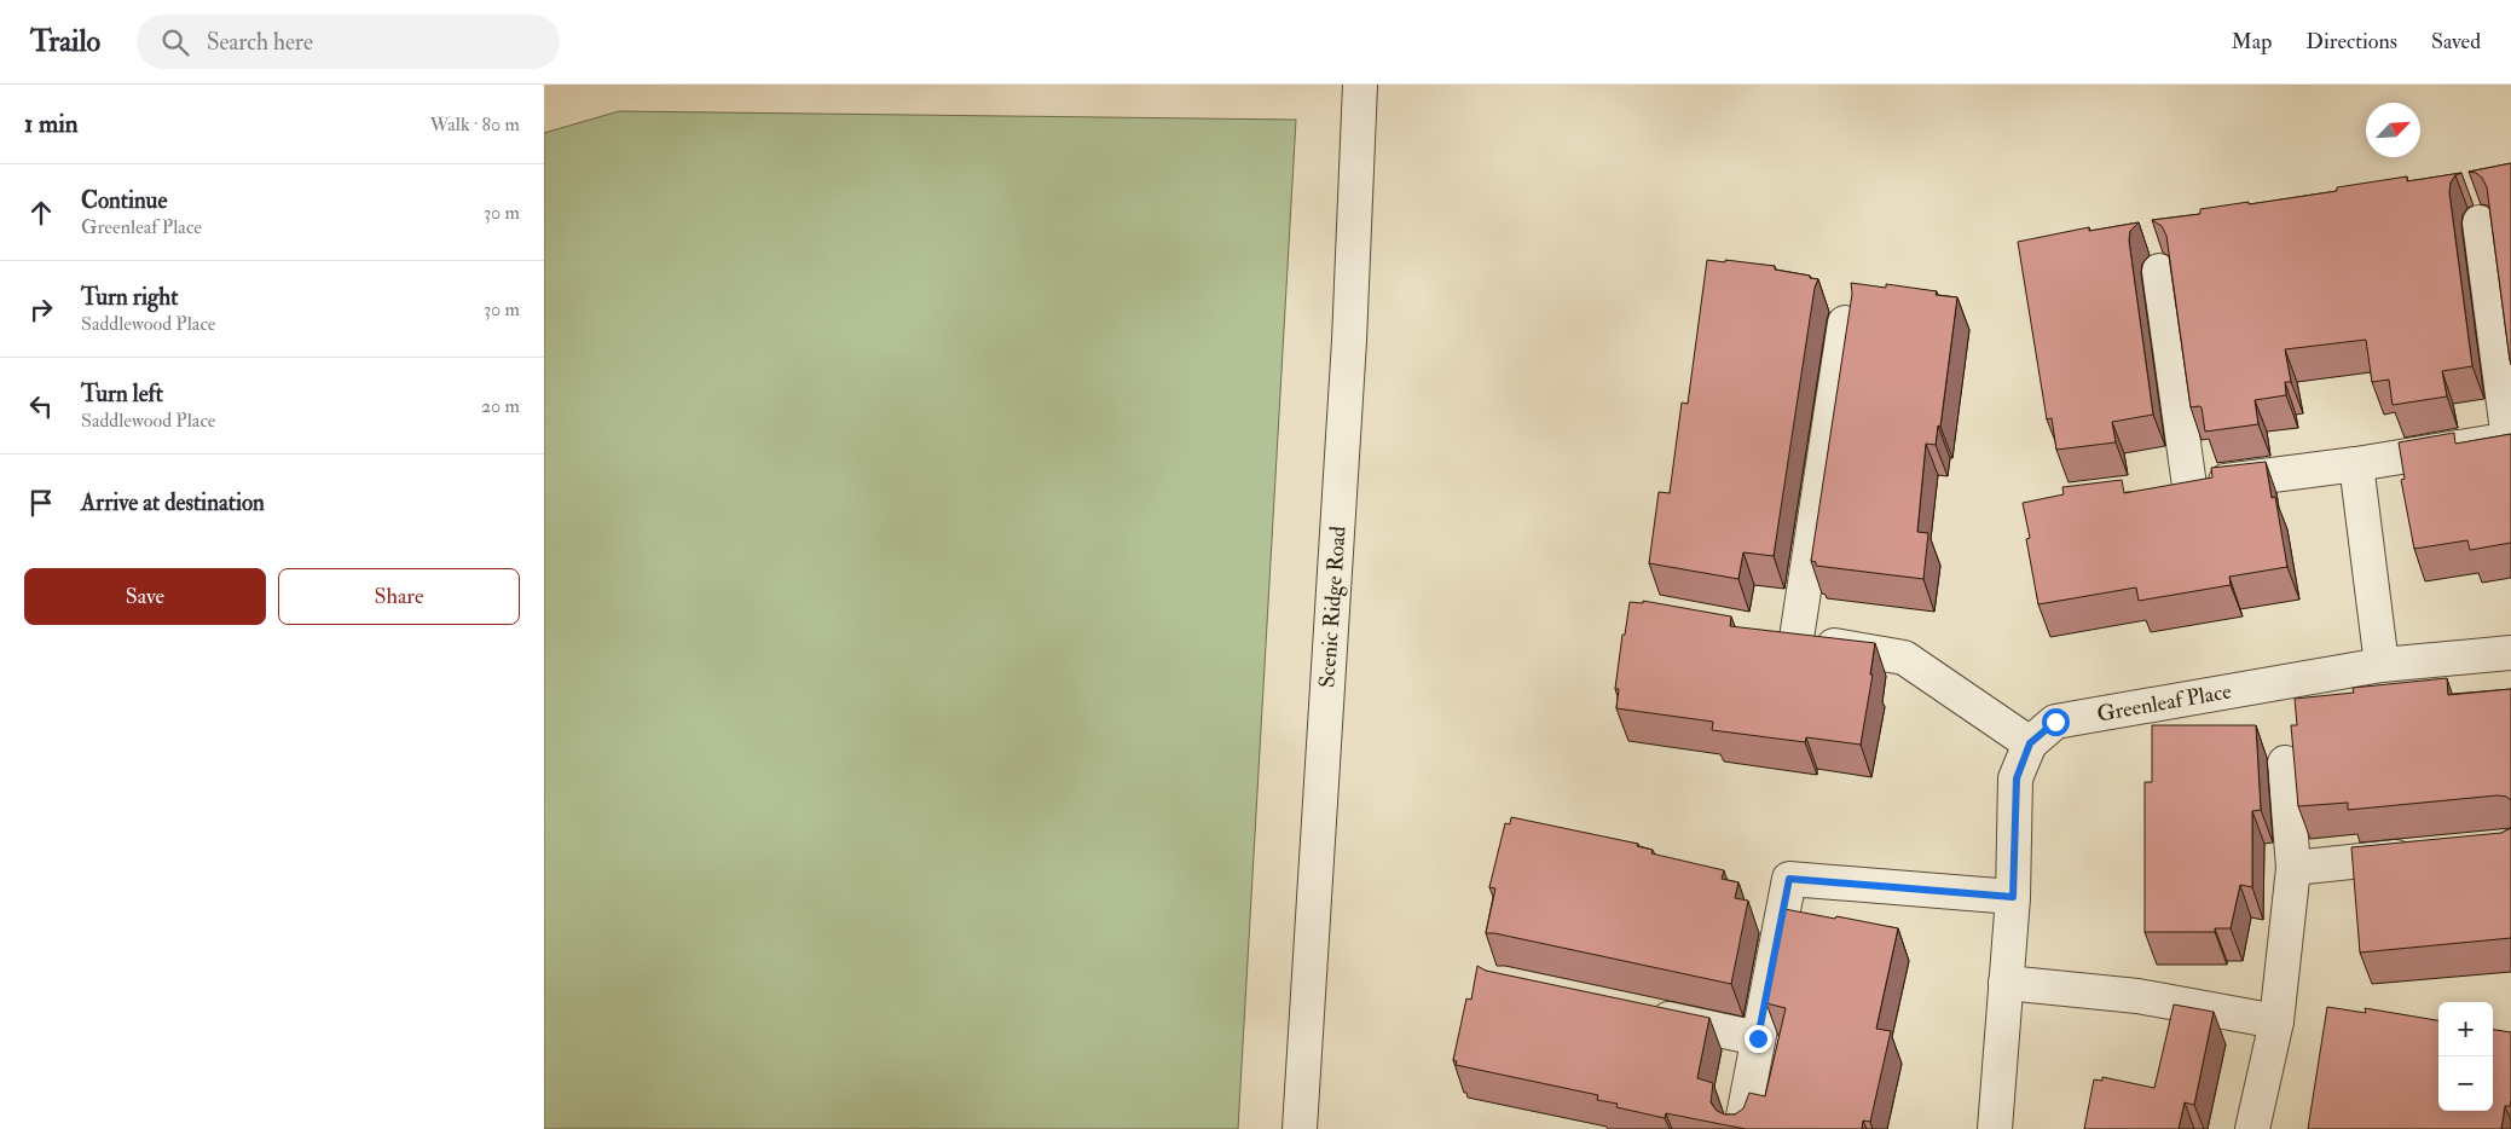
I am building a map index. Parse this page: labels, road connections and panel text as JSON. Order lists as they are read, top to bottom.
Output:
{
  "streets": {
    "street": ["Scenic Ridge Road", "Greenleaf Place"]
  },
  "north": "top right",
  "page": {
    "header": "Trailo",
    "search": "Search here",
    "nav": ["Map", "Directions", "Saved"],
    "heading": ["1 min", "Walk · 80 m"],
    "list": [
      ["Continue", "Greenleaf Place", "30 m"],
      ["Turn right", "Saddlewood Place", "30 m"],
      ["Turn left", "Saddlewood Place", "20 m"],
      "Arrive at destination"
    ],
    "buttons": ["Save", "Share"],
    "map_buttons": ["+", "−"]
  }
}
